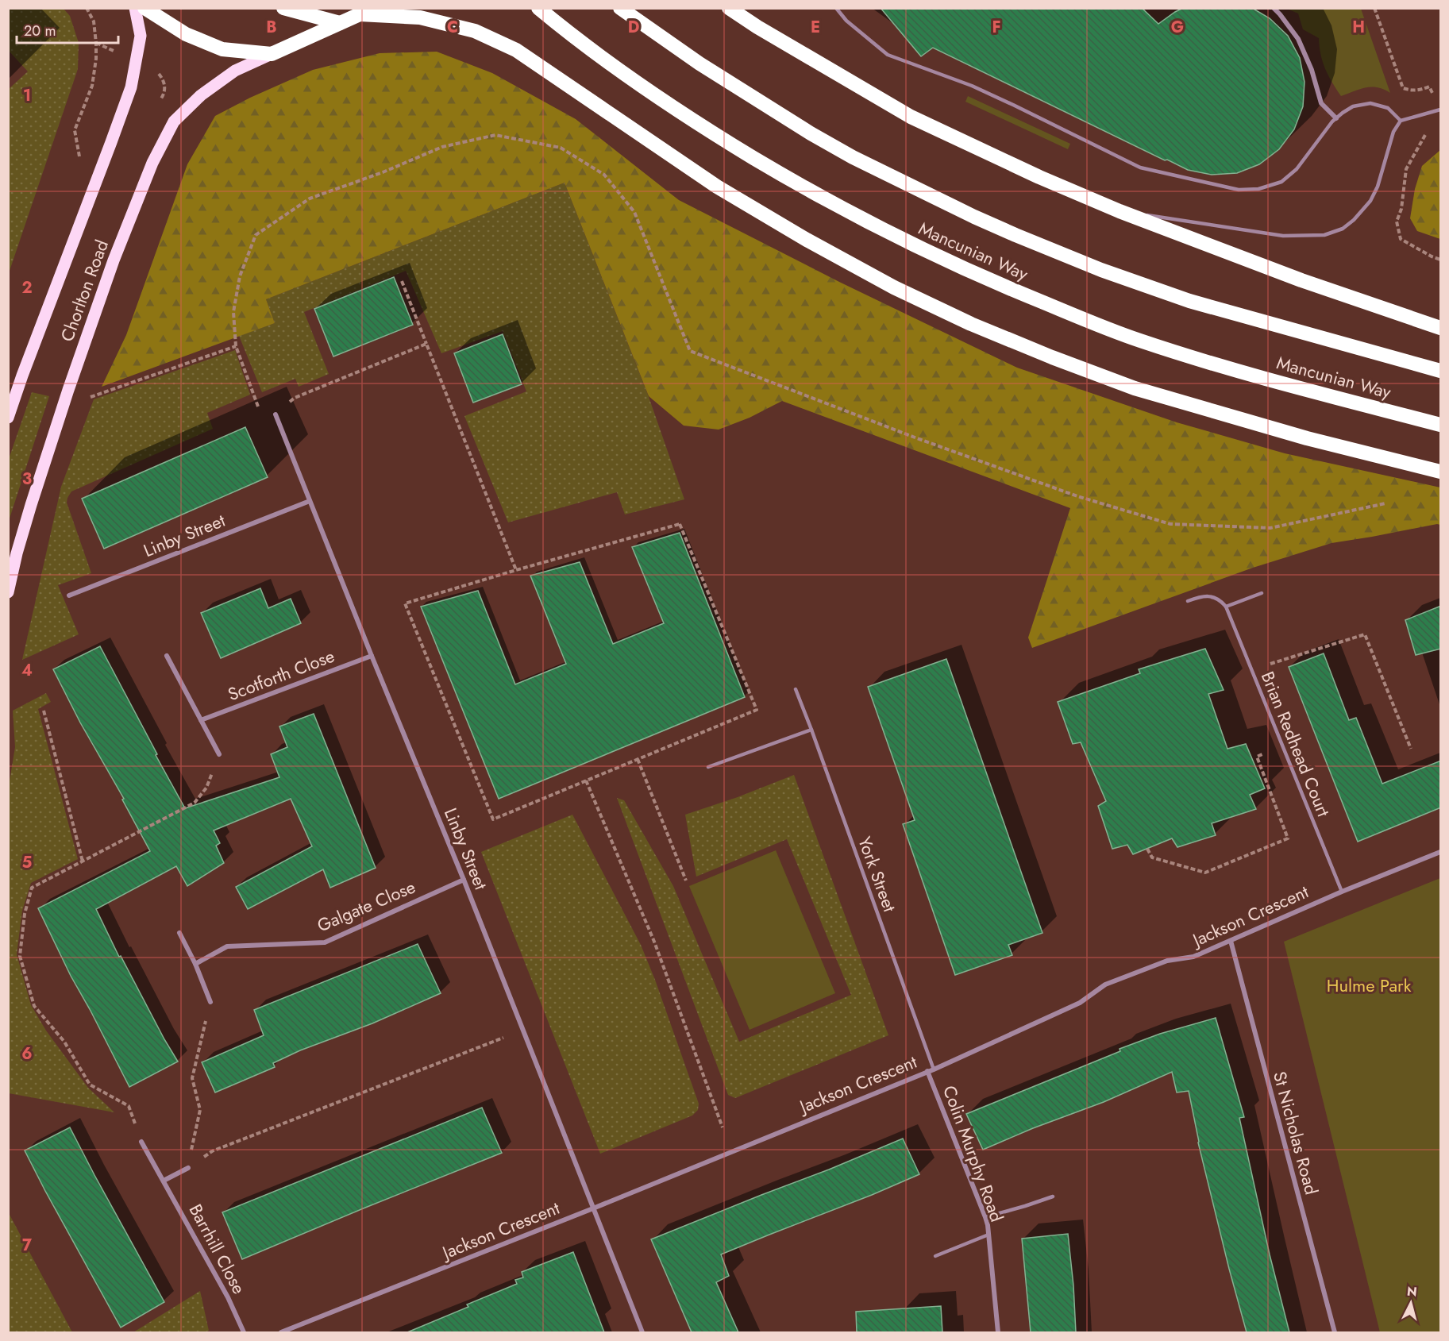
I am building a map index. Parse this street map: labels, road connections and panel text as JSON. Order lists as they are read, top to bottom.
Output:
{
  "streets": {
    "highway": ["Mancunian Way"],
    "main road": ["Chorlton Road"],
    "street": [
      "Linby Street",
      "Scotforth Close",
      "Galgate Close",
      "Jackson Crescent",
      "St Nicholas Road",
      "Colin Murphy Road",
      "Barrhill Close"
    ],
    "lane": ["Brian Redhead Court", "York Street"]
  },
  "crossings": [
    ["Linby Street", "Scotforth Close"],
    ["Linby Street", "Galgate Close"],
    ["Linby Street", "Jackson Crescent"],
    ["Brian Redhead Court", "Jackson Crescent"],
    ["York Street", "Jackson Crescent"],
    ["Jackson Crescent", "St Nicholas Road"],
    ["Jackson Crescent", "Colin Murphy Road"]
  ],
  "parks": ["Hulme Park"],
  "scale_bar": "20 m",
  "north": "top",
  "grid": {
    "columns": [
      "B",
      "C",
      "D",
      "E",
      "F",
      "G",
      "H"
    ],
    "rows": [
      "1",
      "2",
      "3",
      "4",
      "5",
      "6",
      "7"
    ]
  }
}
